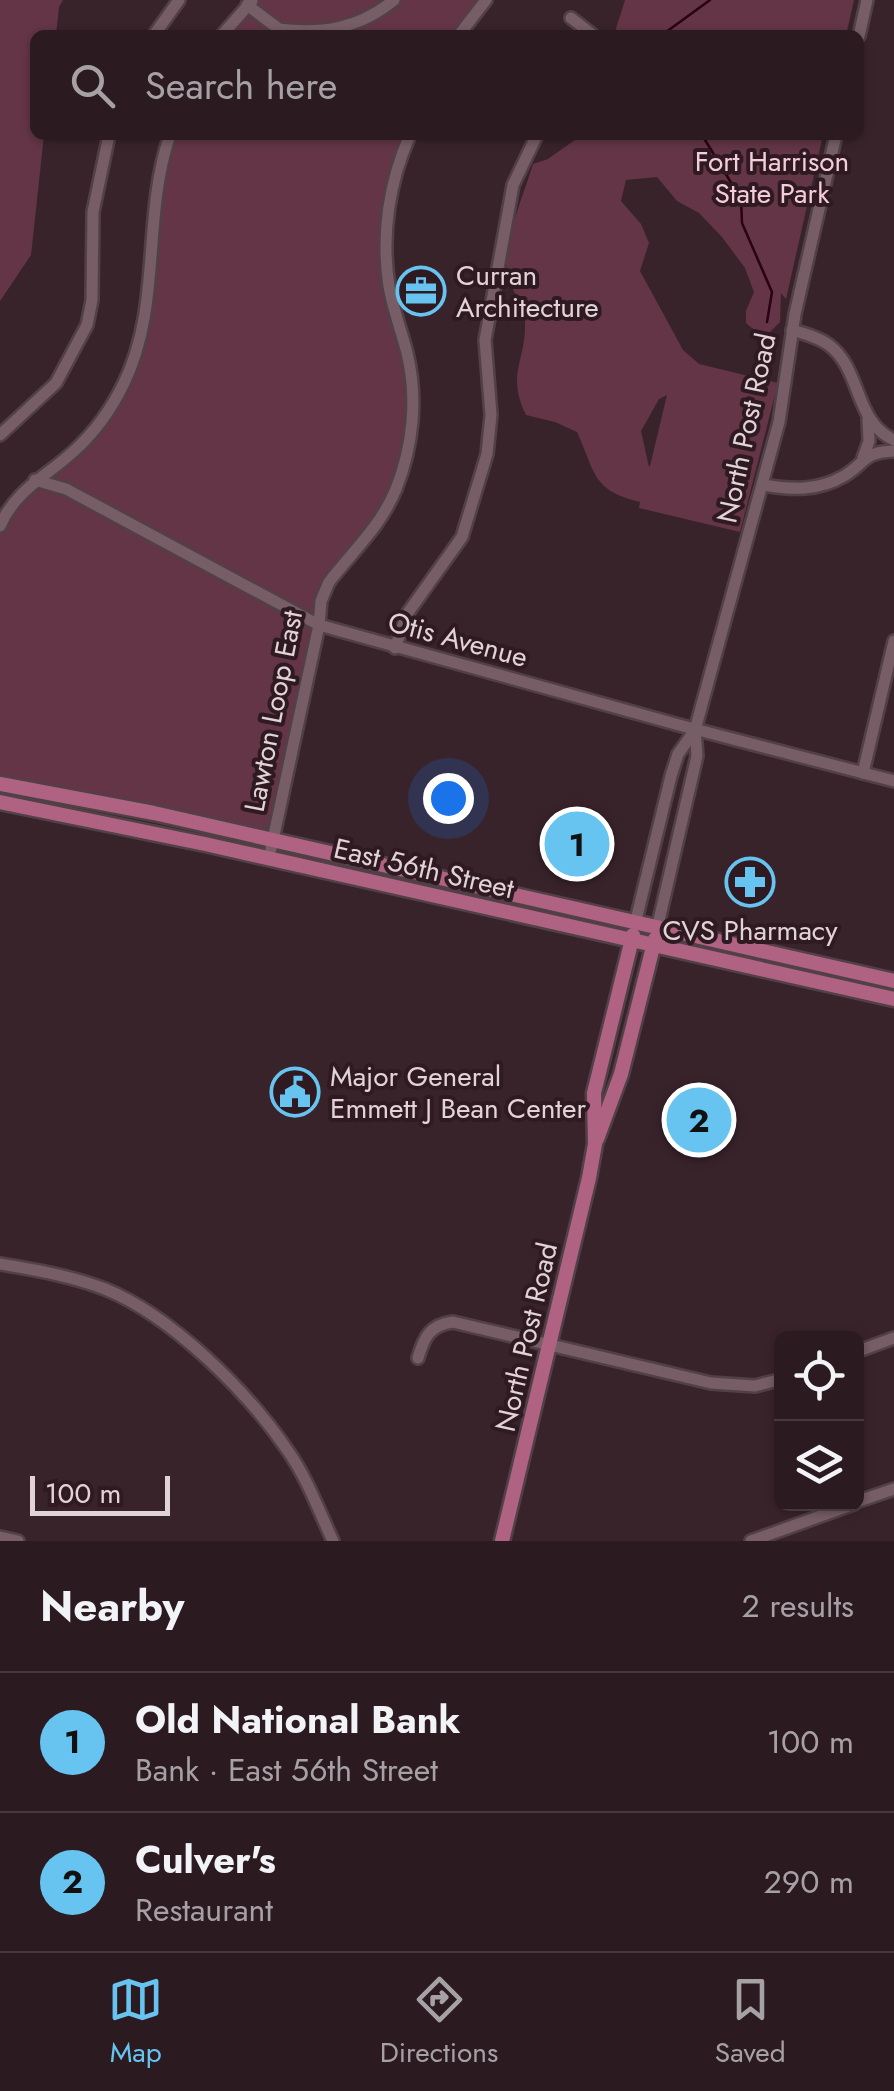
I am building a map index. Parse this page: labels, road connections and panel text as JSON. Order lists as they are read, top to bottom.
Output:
{
  "streets": {
    "main road": ["North Post Road", "East 56th Street"],
    "street": ["Otis Avenue", "Lawton Loop East"]
  },
  "crossings": [
    ["North Post Road", "Otis Avenue"],
    ["North Post Road", "East 56th Street"],
    ["Otis Avenue", "Lawton Loop East"],
    ["Lawton Loop East", "East 56th Street"]
  ],
  "parks": ["Fort Harrison State Park"],
  "places": {
    "office": ["Curran Architecture"],
    "pharmacy": ["CVS Pharmacy"],
    "public building": ["Major General Emmett J Bean Center"]
  },
  "scale_bar": "100 m",
  "page": {
    "search": "Search here",
    "pins": ["1", "2"],
    "scale": "100 m",
    "heading": ["Nearby", "2 results"],
    "list": [
      {
        "mark": "1",
        "name": "Old National Bank",
        "note": "Bank · East 56th Street",
        "value": "100 m"
      },
      {
        "mark": "2",
        "name": "Culver's",
        "note": "Restaurant",
        "value": "290 m"
      }
    ],
    "nav": ["Map", "Directions", "Saved"]
  }
}
